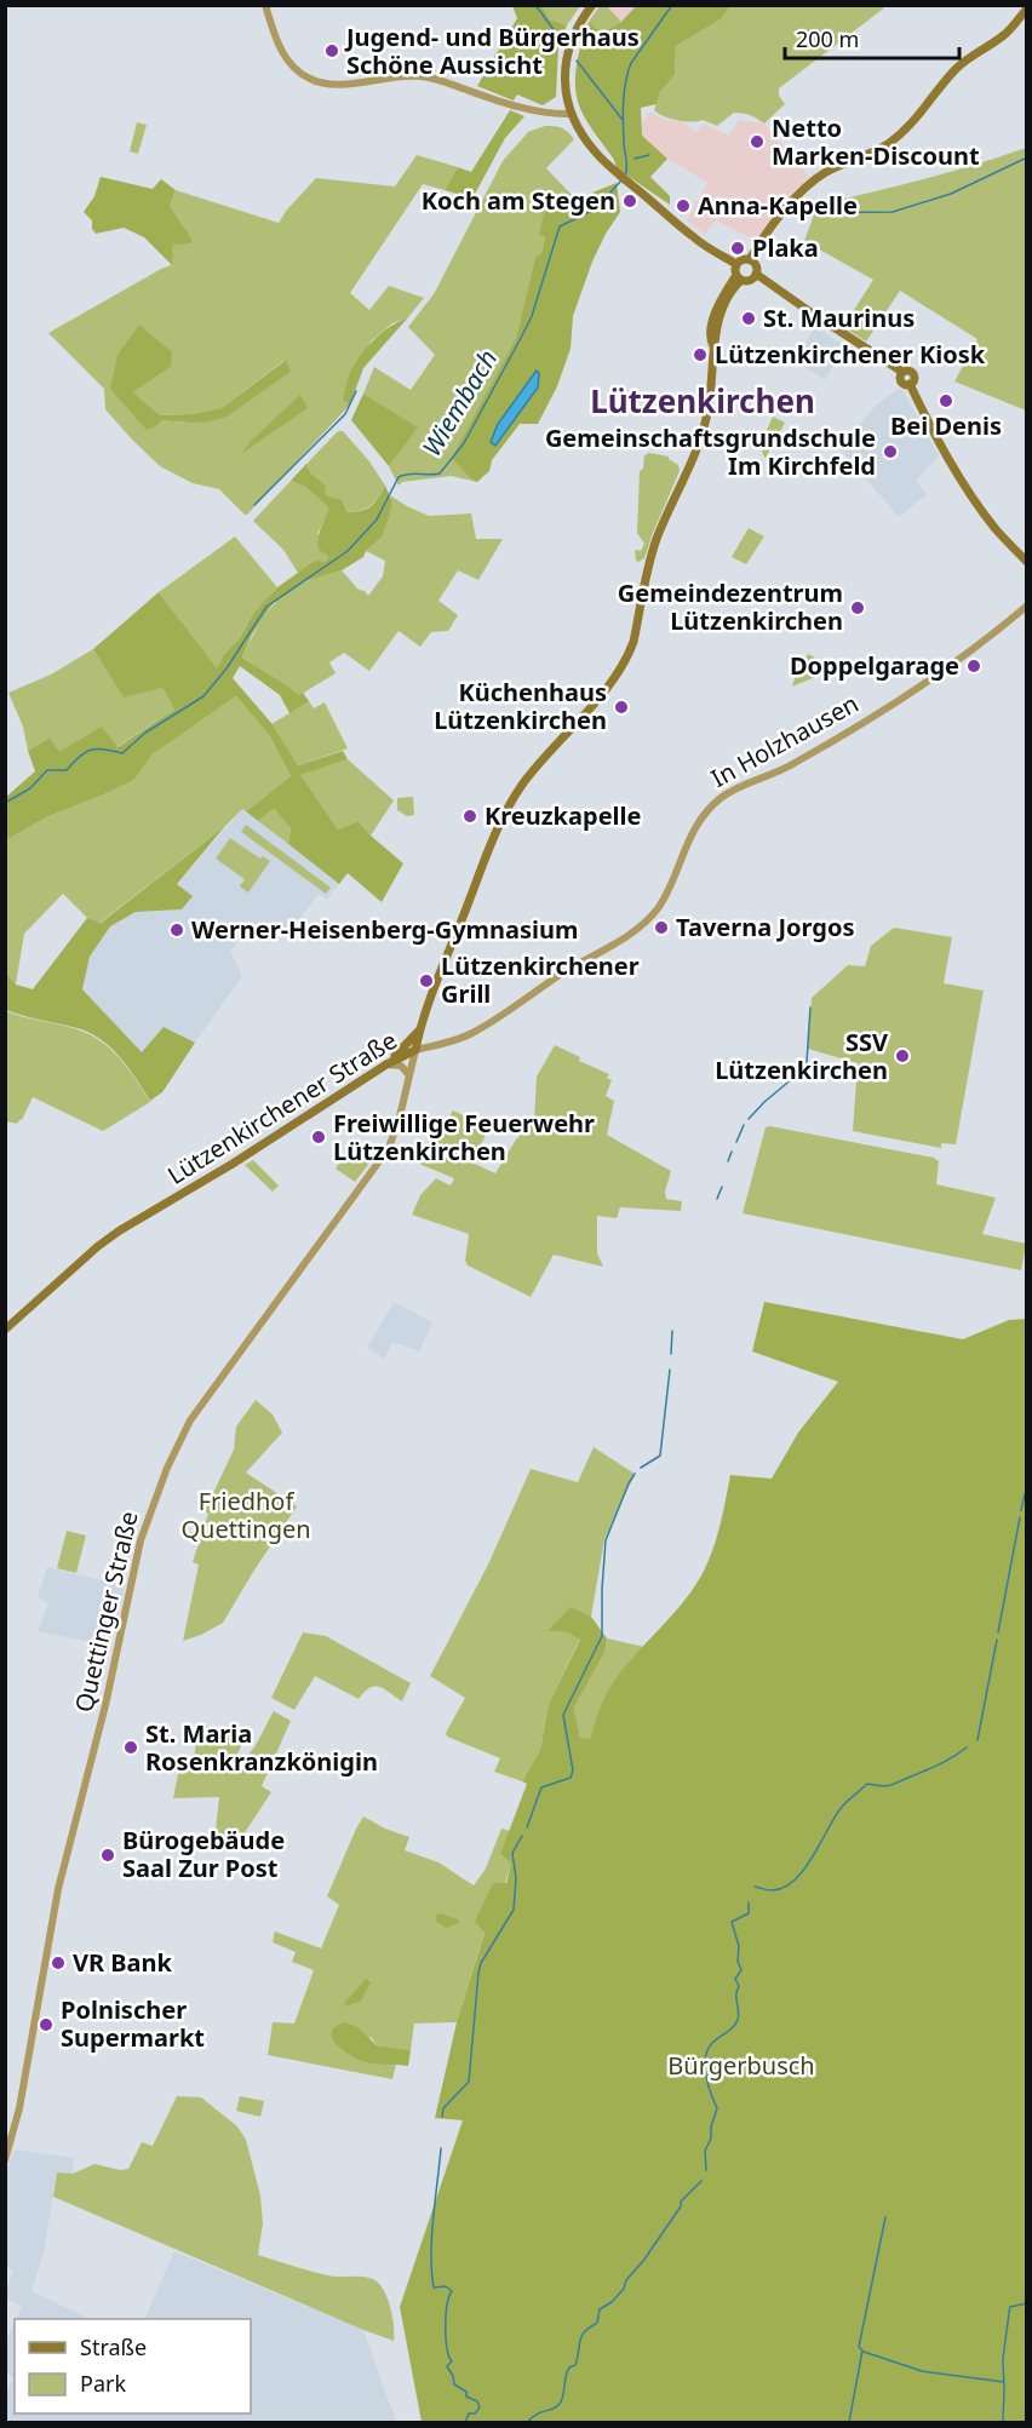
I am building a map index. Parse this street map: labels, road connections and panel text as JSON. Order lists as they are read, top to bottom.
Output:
{
  "streets": {
    "main road": ["Lützenkirchener Straße"],
    "street": ["In Holzhausen", "Quettinger Straße"]
  },
  "crossings": [
    ["In Holzhausen", "Lützenkirchener Straße"],
    ["In Holzhausen", "Quettinger Straße"],
    ["Lützenkirchener Straße", "Quettinger Straße"]
  ],
  "districts": ["Lützenkirchen"],
  "water": ["Wiembach"],
  "parks": ["Friedhof Quettingen", "Bürgerbusch"],
  "places": [
    "Jugend- und Bürgerhaus Schöne Aussicht",
    "Netto Marken-Discount",
    "Koch am Stegen",
    "Anna-Kapelle",
    "Plaka",
    "St. Maurinus",
    "Lützenkirchener Kiosk",
    "Bei Denis",
    "Gemeinschaftsgrundschule Im Kirchfeld",
    "Gemeindezentrum Lützenkirchen",
    "Doppelgarage",
    "Küchenhaus Lützenkirchen",
    "Kreuzkapelle",
    "Taverna Jorgos",
    "Werner-Heisenberg-Gymnasium",
    "Lützenkirchener Grill",
    "SSV Lützenkirchen",
    "Freiwillige Feuerwehr Lützenkirchen",
    "St. Maria Rosenkranzkönigin",
    "Bürogebäude Saal Zur Post",
    "VR Bank",
    "Polnischer Supermarkt"
  ],
  "legend": ["Straße", "Park"],
  "scale_bar": "200 m"
}
